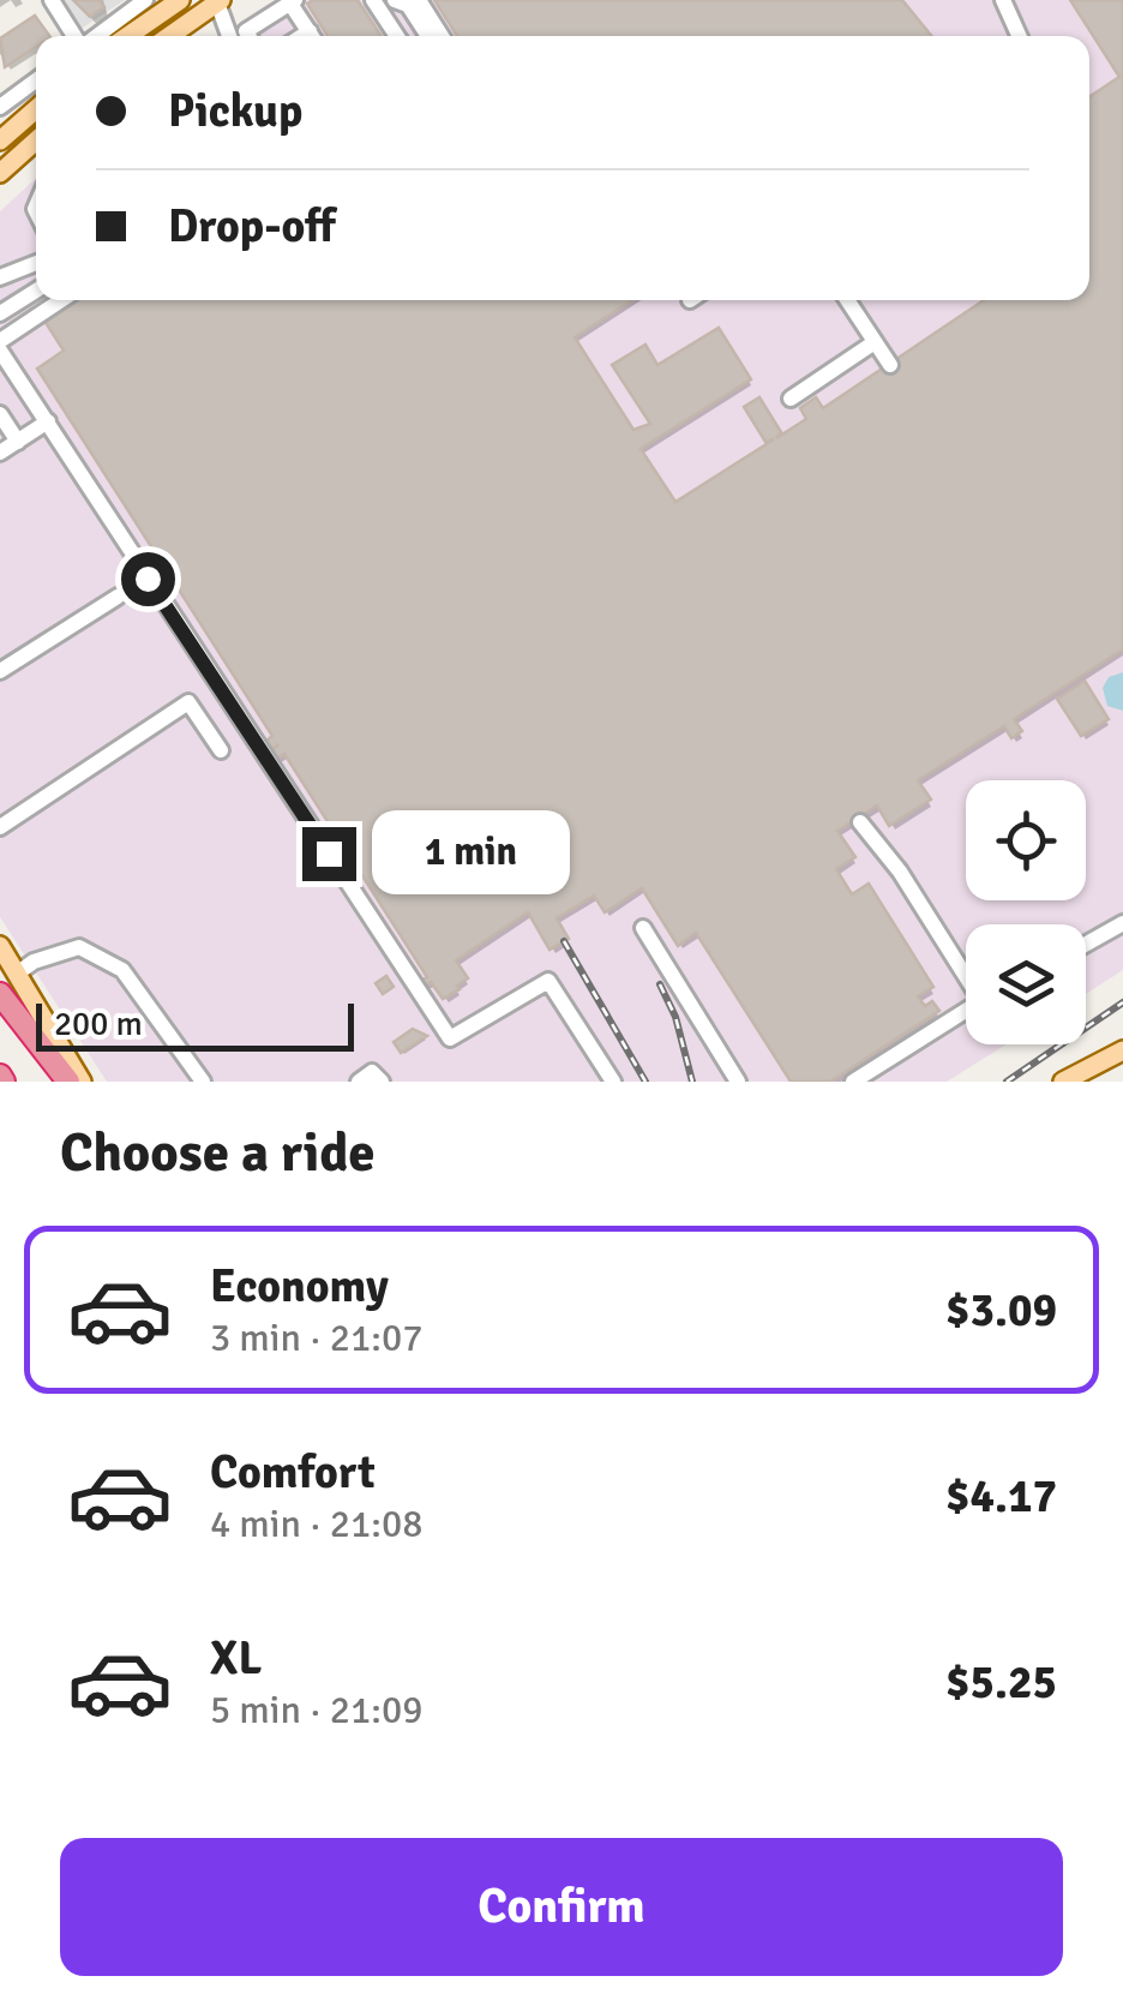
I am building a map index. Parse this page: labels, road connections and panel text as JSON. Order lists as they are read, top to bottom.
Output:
{
  "scale_bar": "200 m",
  "page": {
    "banner": ["Pickup", "Drop-off"],
    "bubble": "1 min",
    "scale": "200 m",
    "heading": "Choose a ride",
    "list": [
      {
        "name": "Economy",
        "note": "3 min · 21:07",
        "value": "$3.09"
      },
      {
        "name": "Comfort",
        "note": "4 min · 21:08",
        "value": "$4.17"
      },
      {
        "name": "XL",
        "note": "5 min · 21:09",
        "value": "$5.25"
      }
    ],
    "buttons": "Confirm"
  }
}
